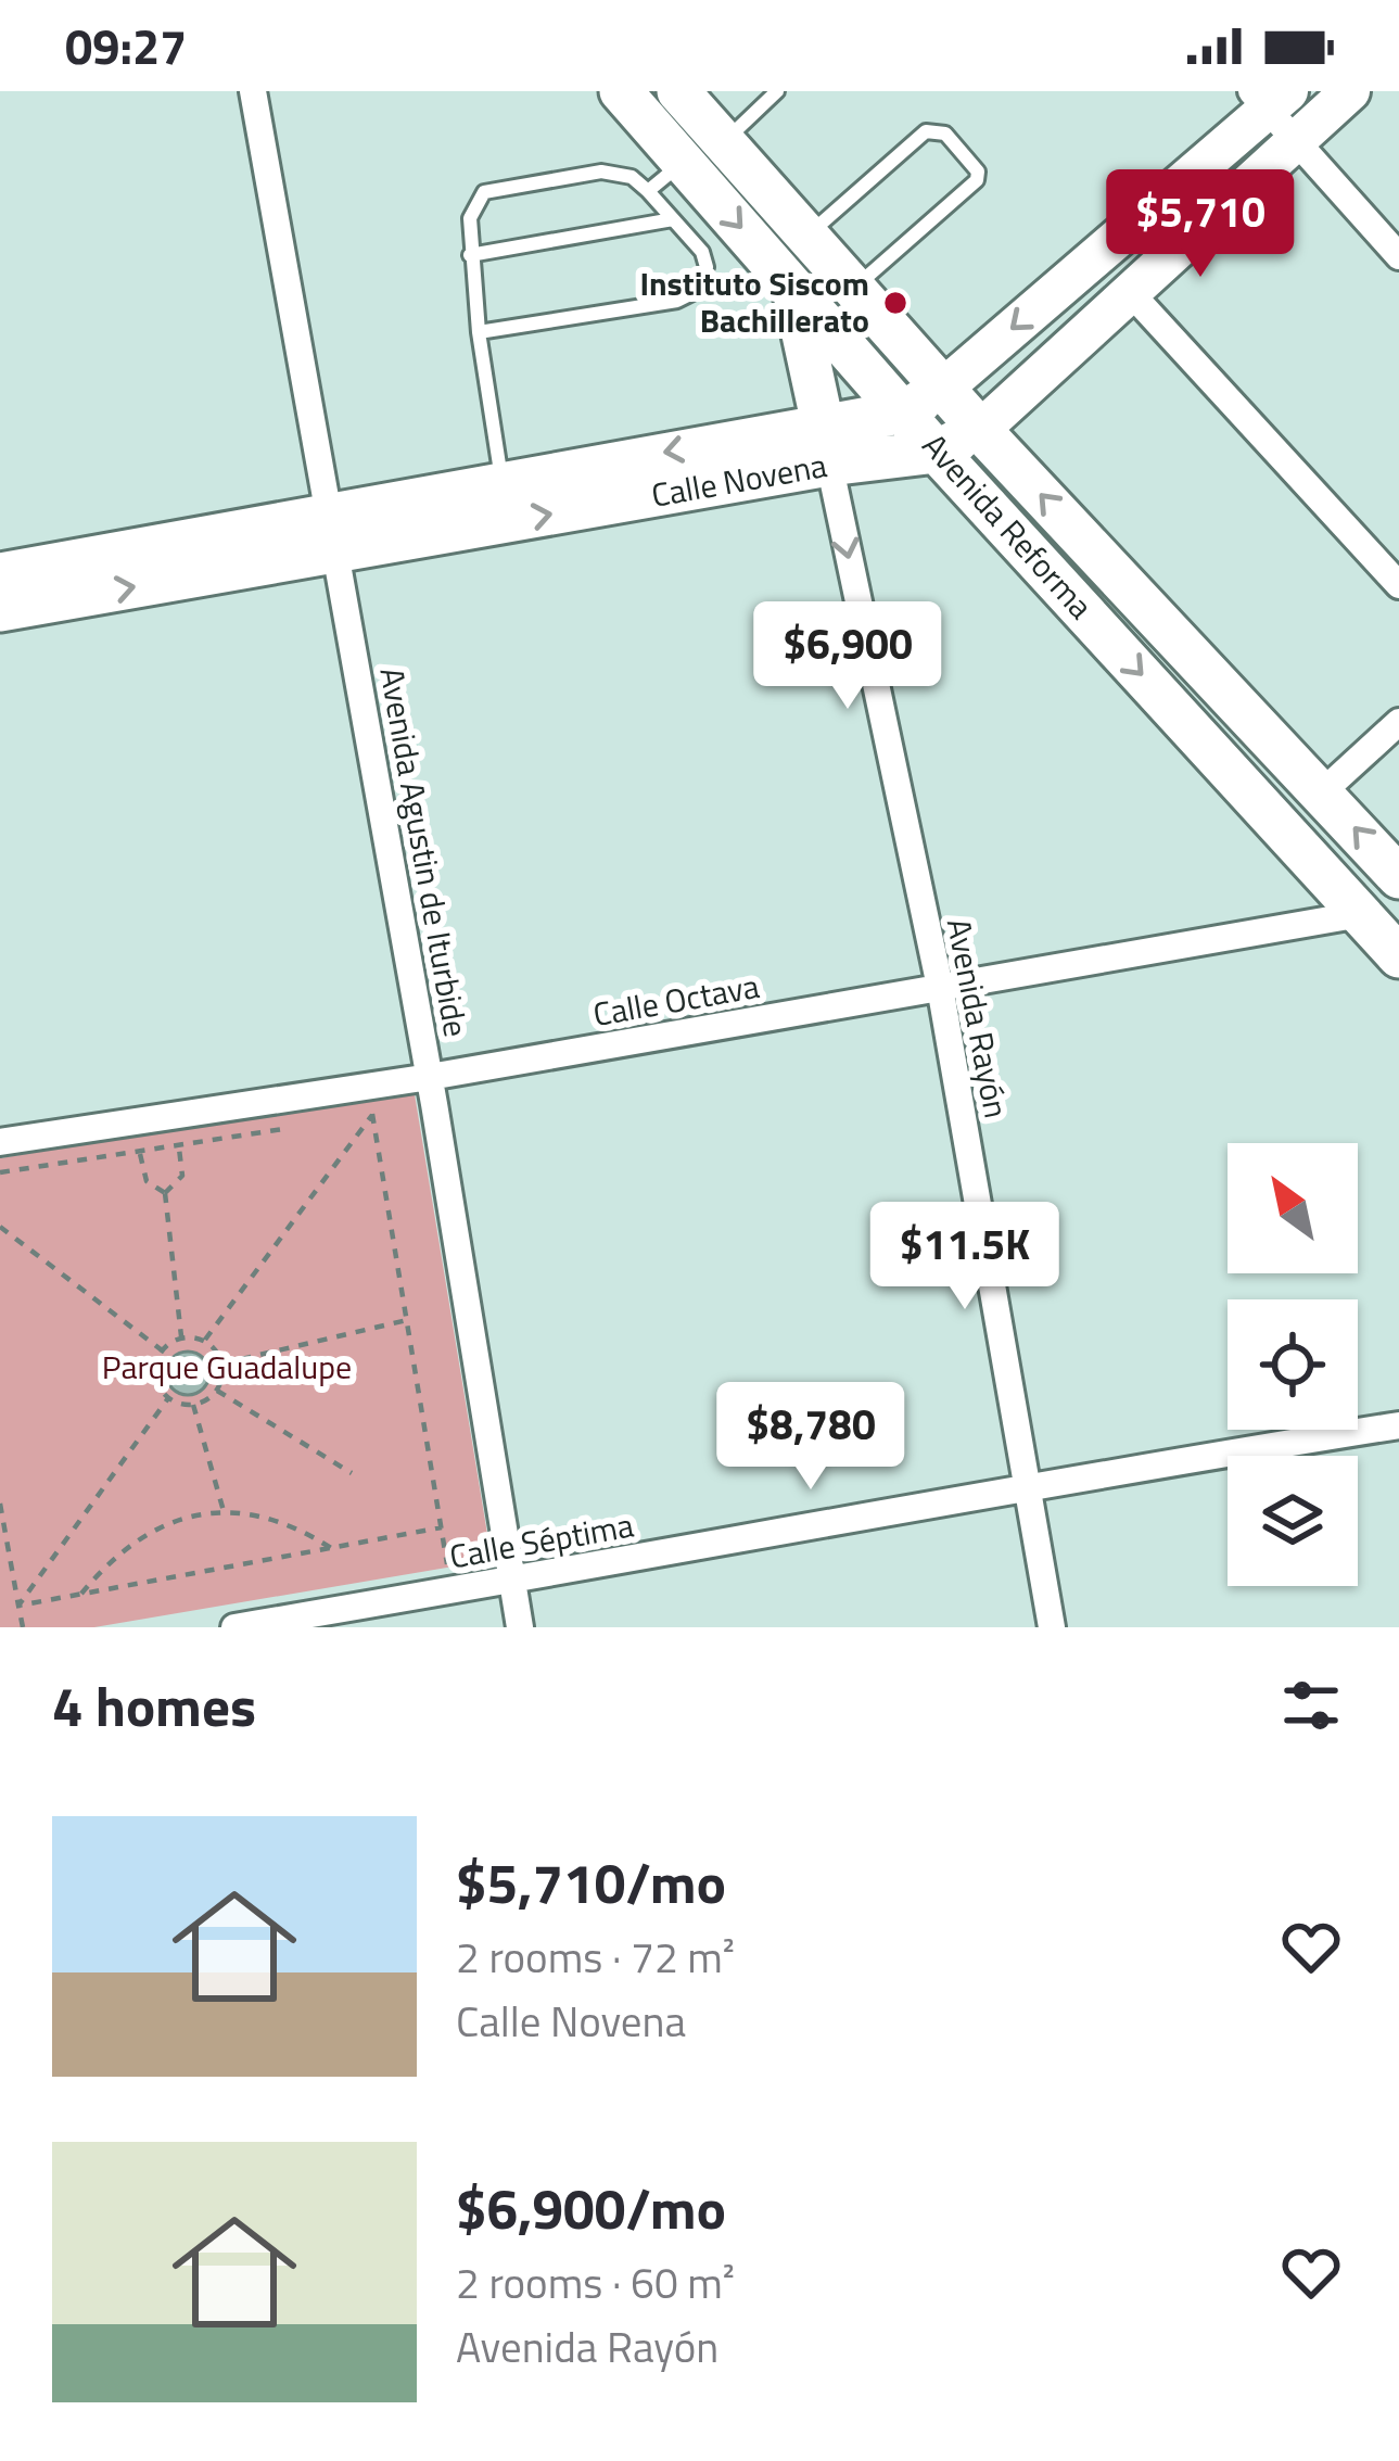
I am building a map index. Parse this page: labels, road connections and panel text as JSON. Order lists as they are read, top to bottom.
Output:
{
  "streets": {
    "main road": ["Calle Novena", "Avenida Reforma"],
    "street": [
      "Avenida Agustin de Iturbide",
      "Calle Octava",
      "Avenida Rayón",
      "Calle Séptima"
    ]
  },
  "crossings": [
    ["Calle Novena", "Avenida Reforma"],
    ["Calle Novena", "Avenida Agustin de Iturbide"],
    ["Calle Novena", "Avenida Rayón"],
    ["Avenida Reforma", "Calle Octava"],
    ["Avenida Agustin de Iturbide", "Calle Octava"],
    ["Avenida Agustin de Iturbide", "Calle Séptima"],
    ["Calle Octava", "Avenida Rayón"],
    ["Avenida Rayón", "Calle Séptima"]
  ],
  "one_way": ["Avenida Rayón"],
  "parks": ["Parque Guadalupe"],
  "places": ["Instituto Siscom Bachillerato"],
  "north": "top left",
  "page": {
    "status": "09:27",
    "price": [
      "$5,710",
      "$6,900",
      "$11.5K",
      "$8,780"
    ],
    "heading": "4 homes",
    "list": [
      {
        "name": "$5,710/mo",
        "note": "2 rooms · 72 m² · Calle Novena"
      },
      {
        "name": "$6,900/mo",
        "note": "2 rooms · 60 m² · Avenida Rayón"
      }
    ]
  }
}
